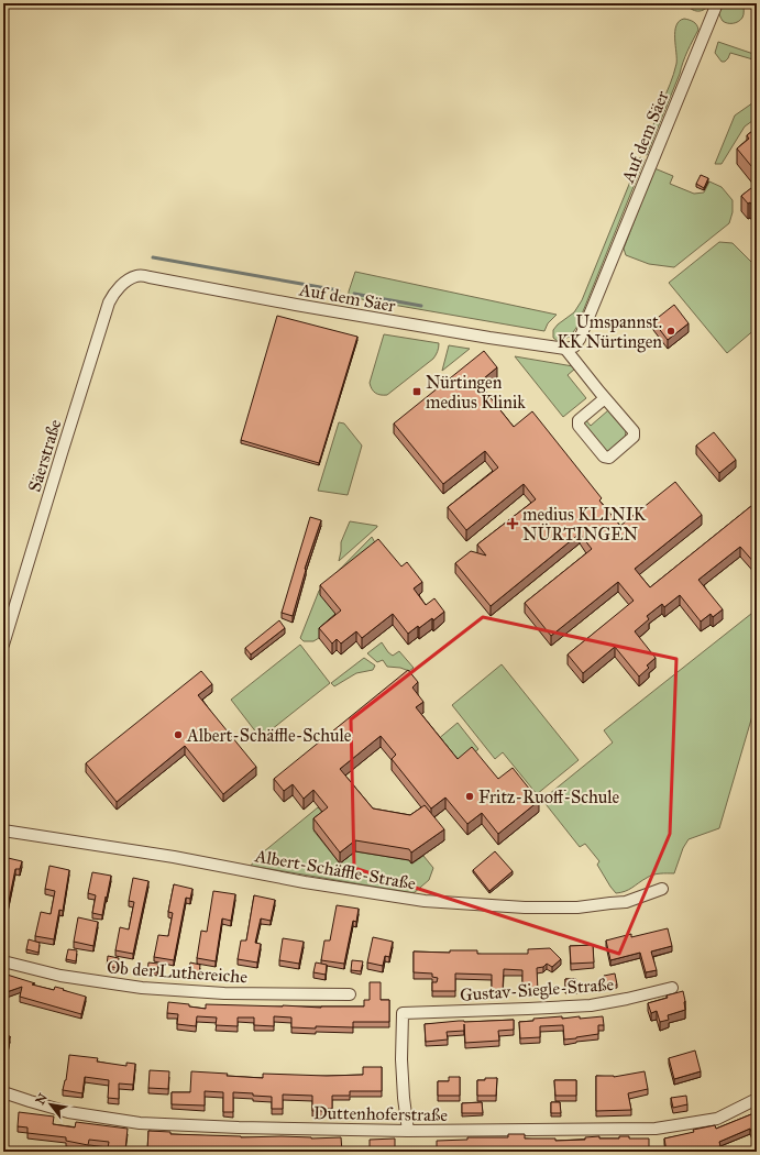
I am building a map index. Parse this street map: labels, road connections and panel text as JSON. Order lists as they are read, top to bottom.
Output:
{
  "streets": {
    "street": [
      "Auf dem Säer",
      "Säerstraße",
      "Albert-Schäffle-Straße",
      "Ob der Luthereiche",
      "Gustav-Siegle-Straße",
      "Duttenhoferstraße"
    ]
  },
  "crossings": [
    ["Auf dem Säer", "Säerstraße"],
    ["Gustav-Siegle-Straße", "Duttenhoferstraße"]
  ],
  "places": {
    "other": ["Umspannst. KK Nürtingen", "Albert-Schäffle-Schule", "Fritz-Ruoff-Schule"],
    "transit": ["Nürtingen medius Klinik"],
    "health": ["medius KLINIK NÜRTINGEN"]
  },
  "north": "top left"
}
